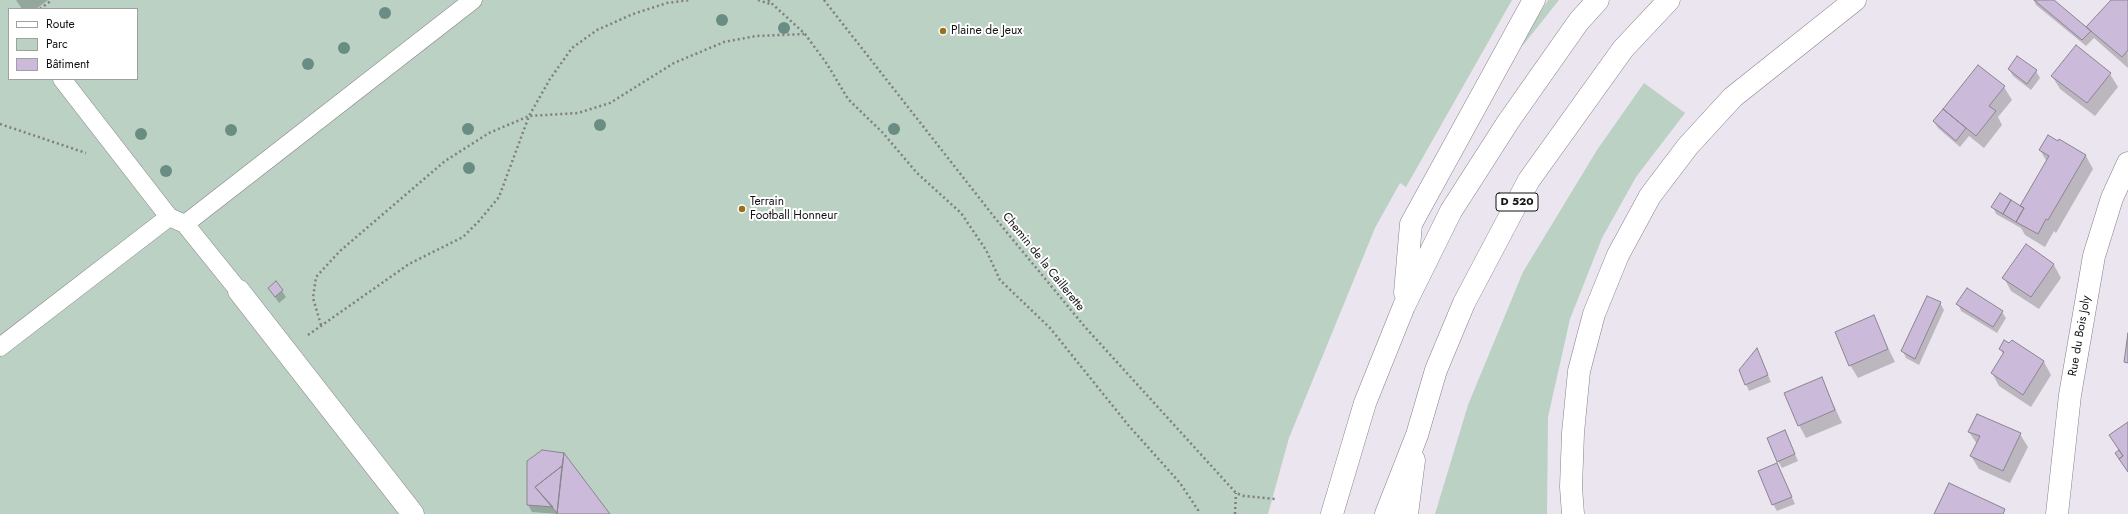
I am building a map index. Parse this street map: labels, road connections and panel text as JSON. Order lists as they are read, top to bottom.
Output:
{
  "streets": {
    "main road": ["D 520", "Rue du Bois Joly"],
    "path": ["Chemin de la Caillerette"]
  },
  "places": ["Plaine de Jeux", "Terrain Football Honneur"],
  "legend": ["Route", "Parc", "Bâtiment"]
}
